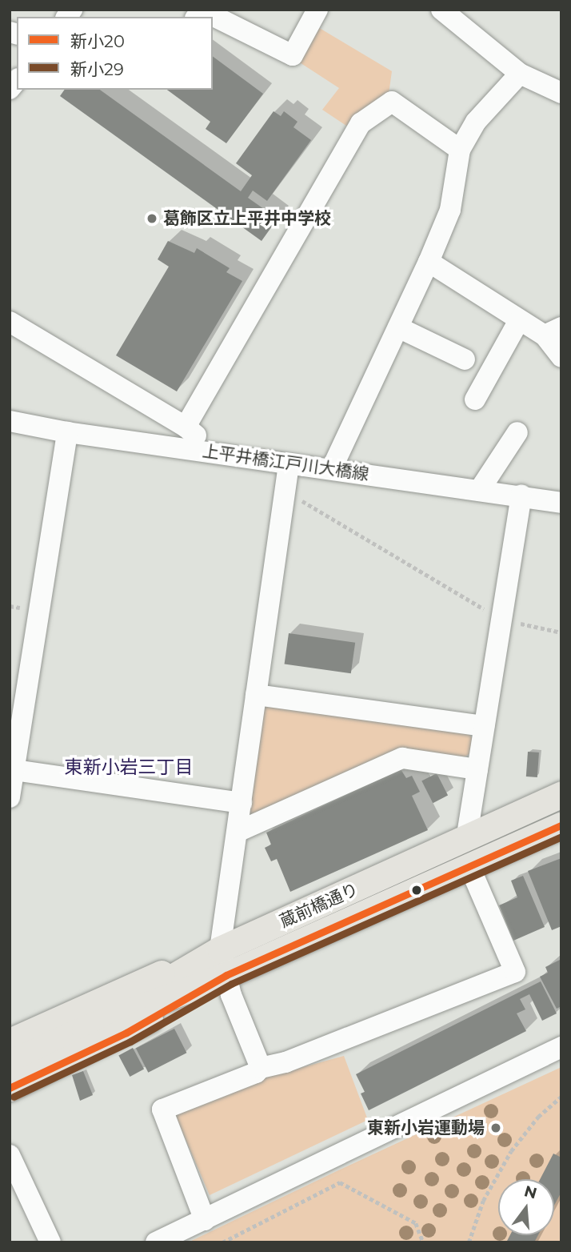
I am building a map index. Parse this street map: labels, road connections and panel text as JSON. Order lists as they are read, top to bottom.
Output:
{
  "streets": {
    "main road": ["蔵前橋通り"],
    "street": ["上平井橋江戸川大橋線"]
  },
  "districts": ["東新小岩三丁目"],
  "places": ["葛飾区立上平井中学校", "東新小岩運動場"],
  "lines": ["transit line 新小20", "transit line 新小29"],
  "legend": ["新小20", "新小29"],
  "north": "top"
}
